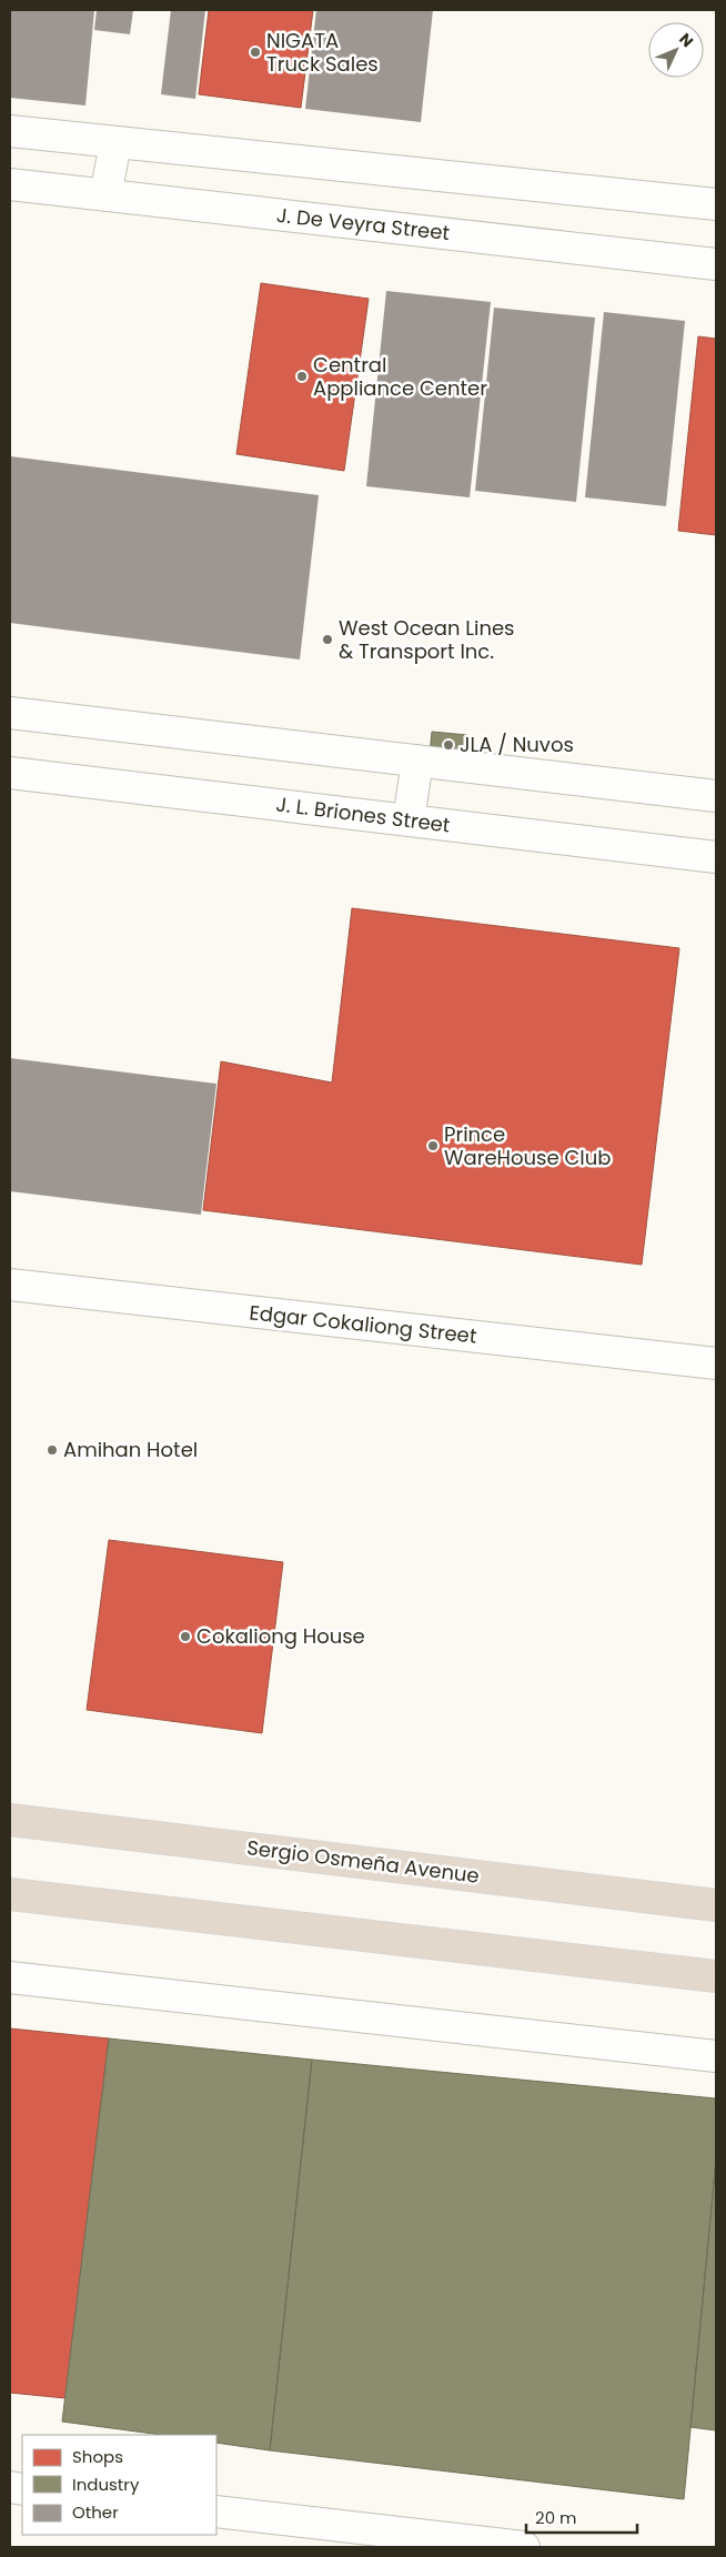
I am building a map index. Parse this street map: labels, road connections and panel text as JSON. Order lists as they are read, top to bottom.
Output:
{
  "streets": {
    "highway": ["Sergio Osmeña Avenue"],
    "street": ["J. De Veyra Street", "J. L. Briones Street", "Edgar Cokaliong Street"]
  },
  "places": [
    "NIGATA Truck Sales",
    "Central Appliance Center",
    "West Ocean Lines & Transport Inc.",
    "JLA / Nuvos",
    "Prince WareHouse Club",
    "Amihan Hotel",
    "Cokaliong House"
  ],
  "legend": ["Shops", "Industry", "Other"],
  "scale_bar": "20 m",
  "north": "top right"
}
